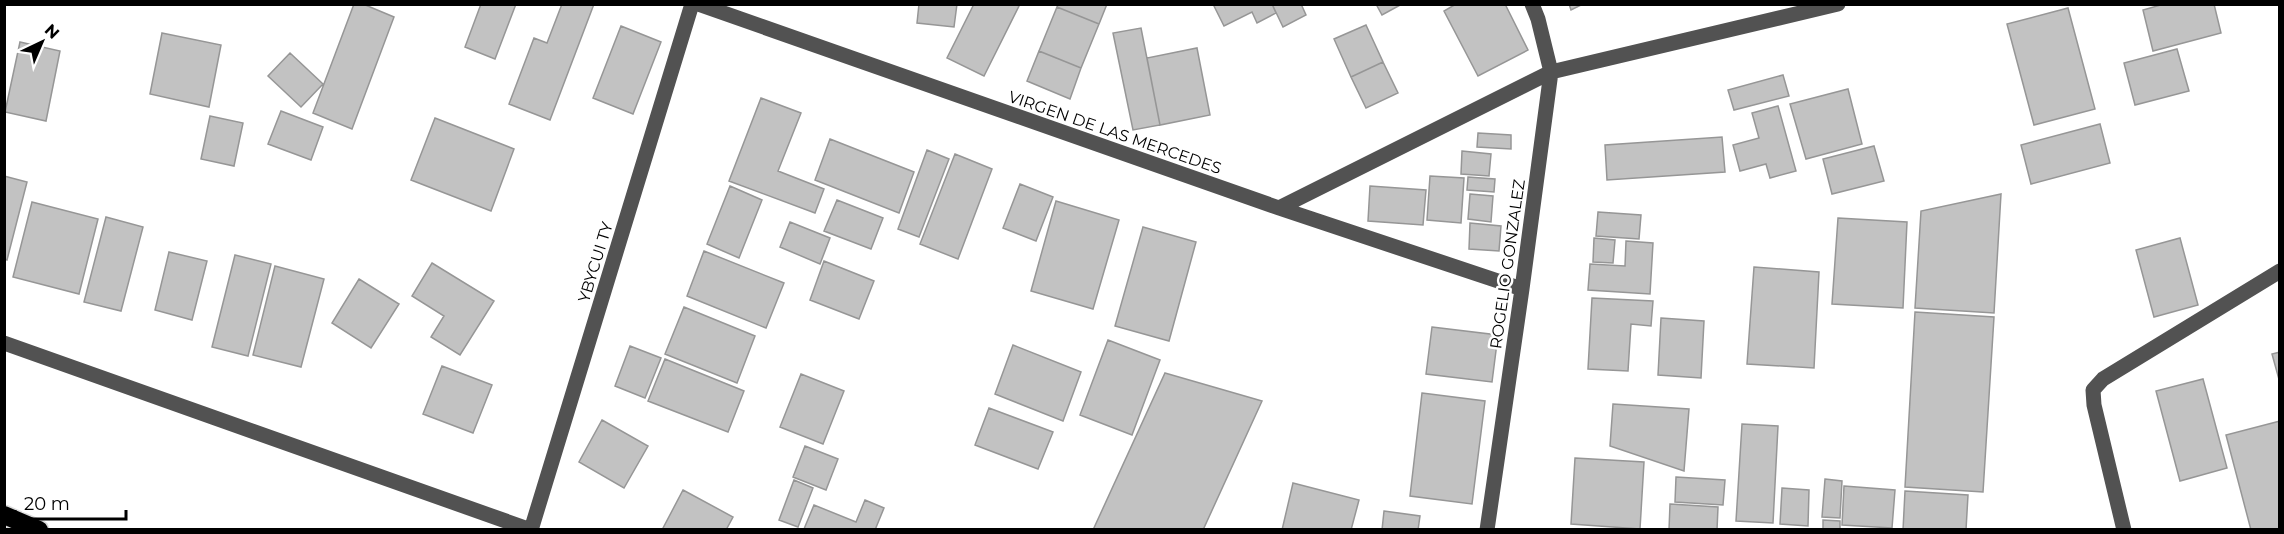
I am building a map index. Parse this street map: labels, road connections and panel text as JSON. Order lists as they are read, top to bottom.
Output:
{
  "streets": {
    "street": ["VIRGEN DE LAS MERCEDES", "YBYCUI TY", "ROGELIO GONZALEZ"]
  },
  "crossings": [
    ["VIRGEN DE LAS MERCEDES", "ROGELIO GONZALEZ"]
  ],
  "scale_bar": "20 m",
  "north": "top right"
}
